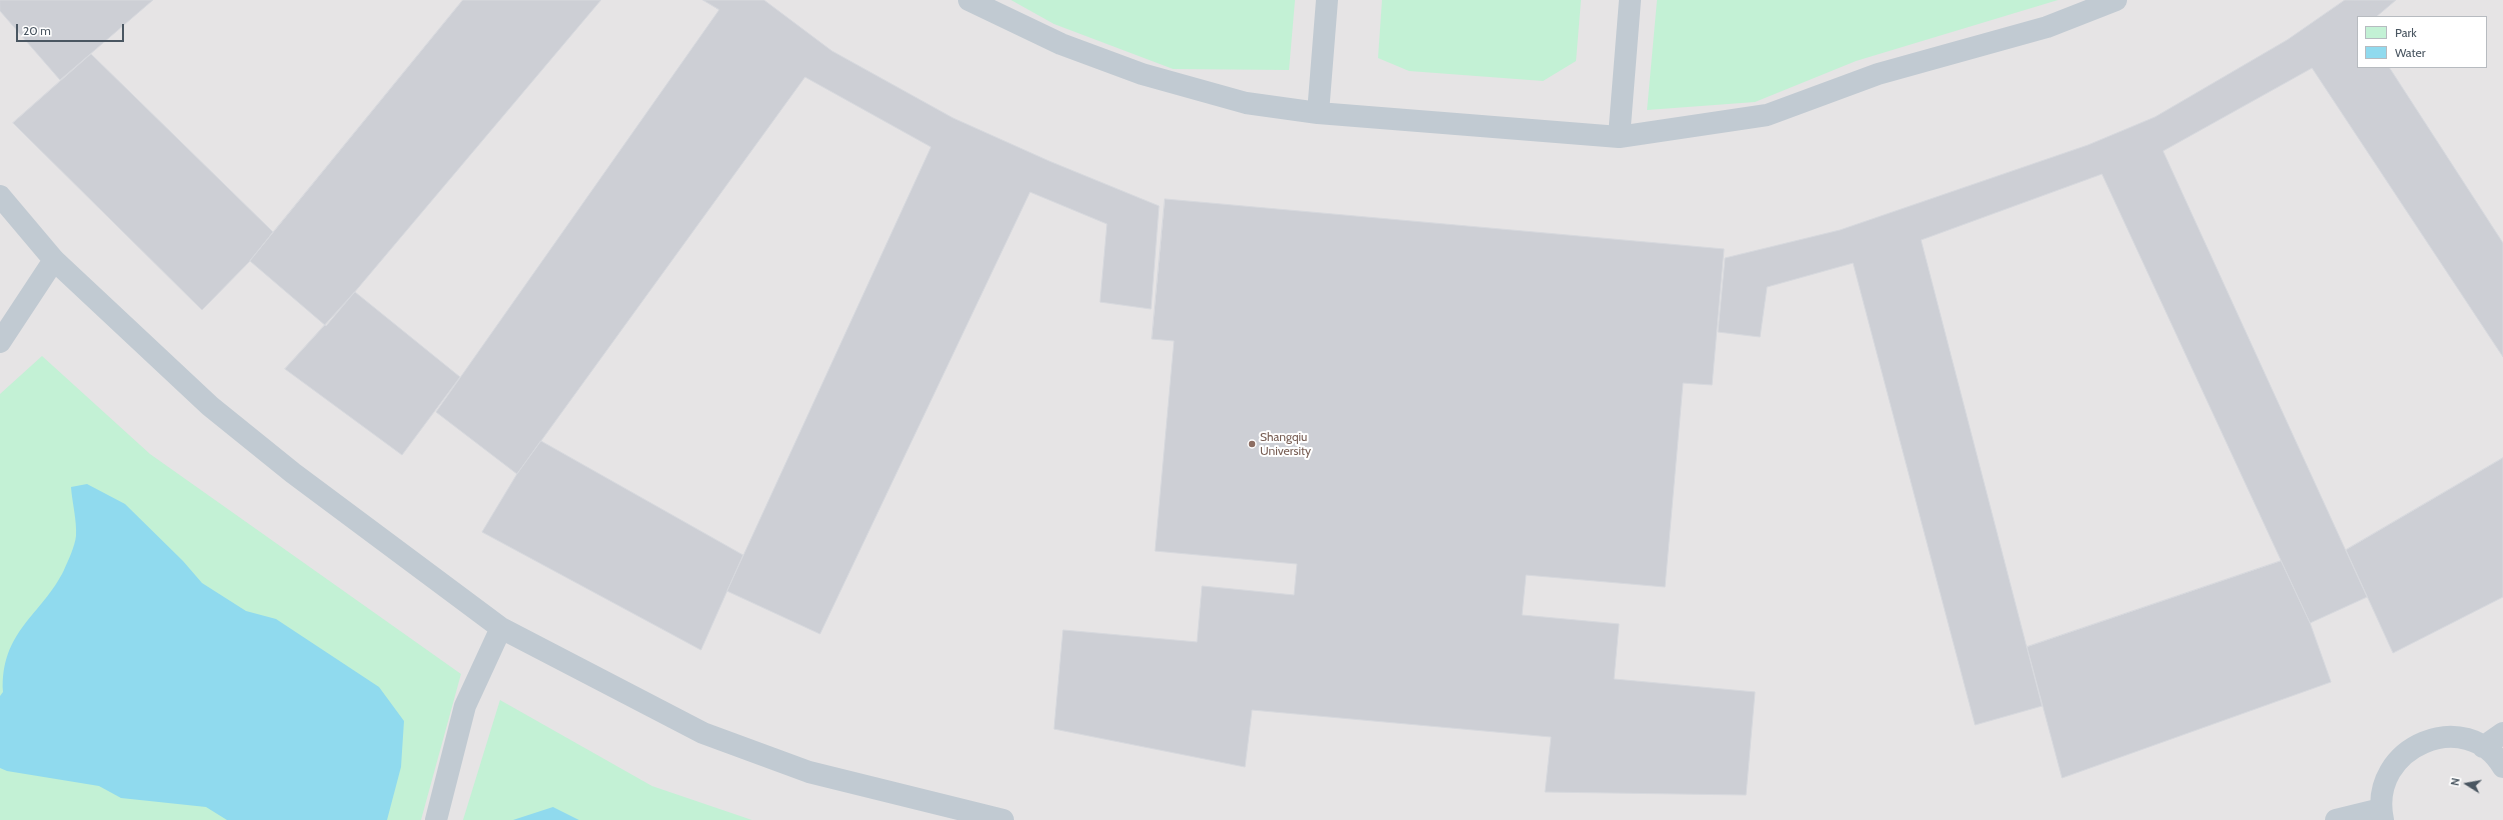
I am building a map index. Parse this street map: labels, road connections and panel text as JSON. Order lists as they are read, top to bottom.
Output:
{
  "places": ["Shangqiu University"],
  "legend": ["Park", "Water"],
  "scale_bar": "20 m",
  "north": "left"
}
